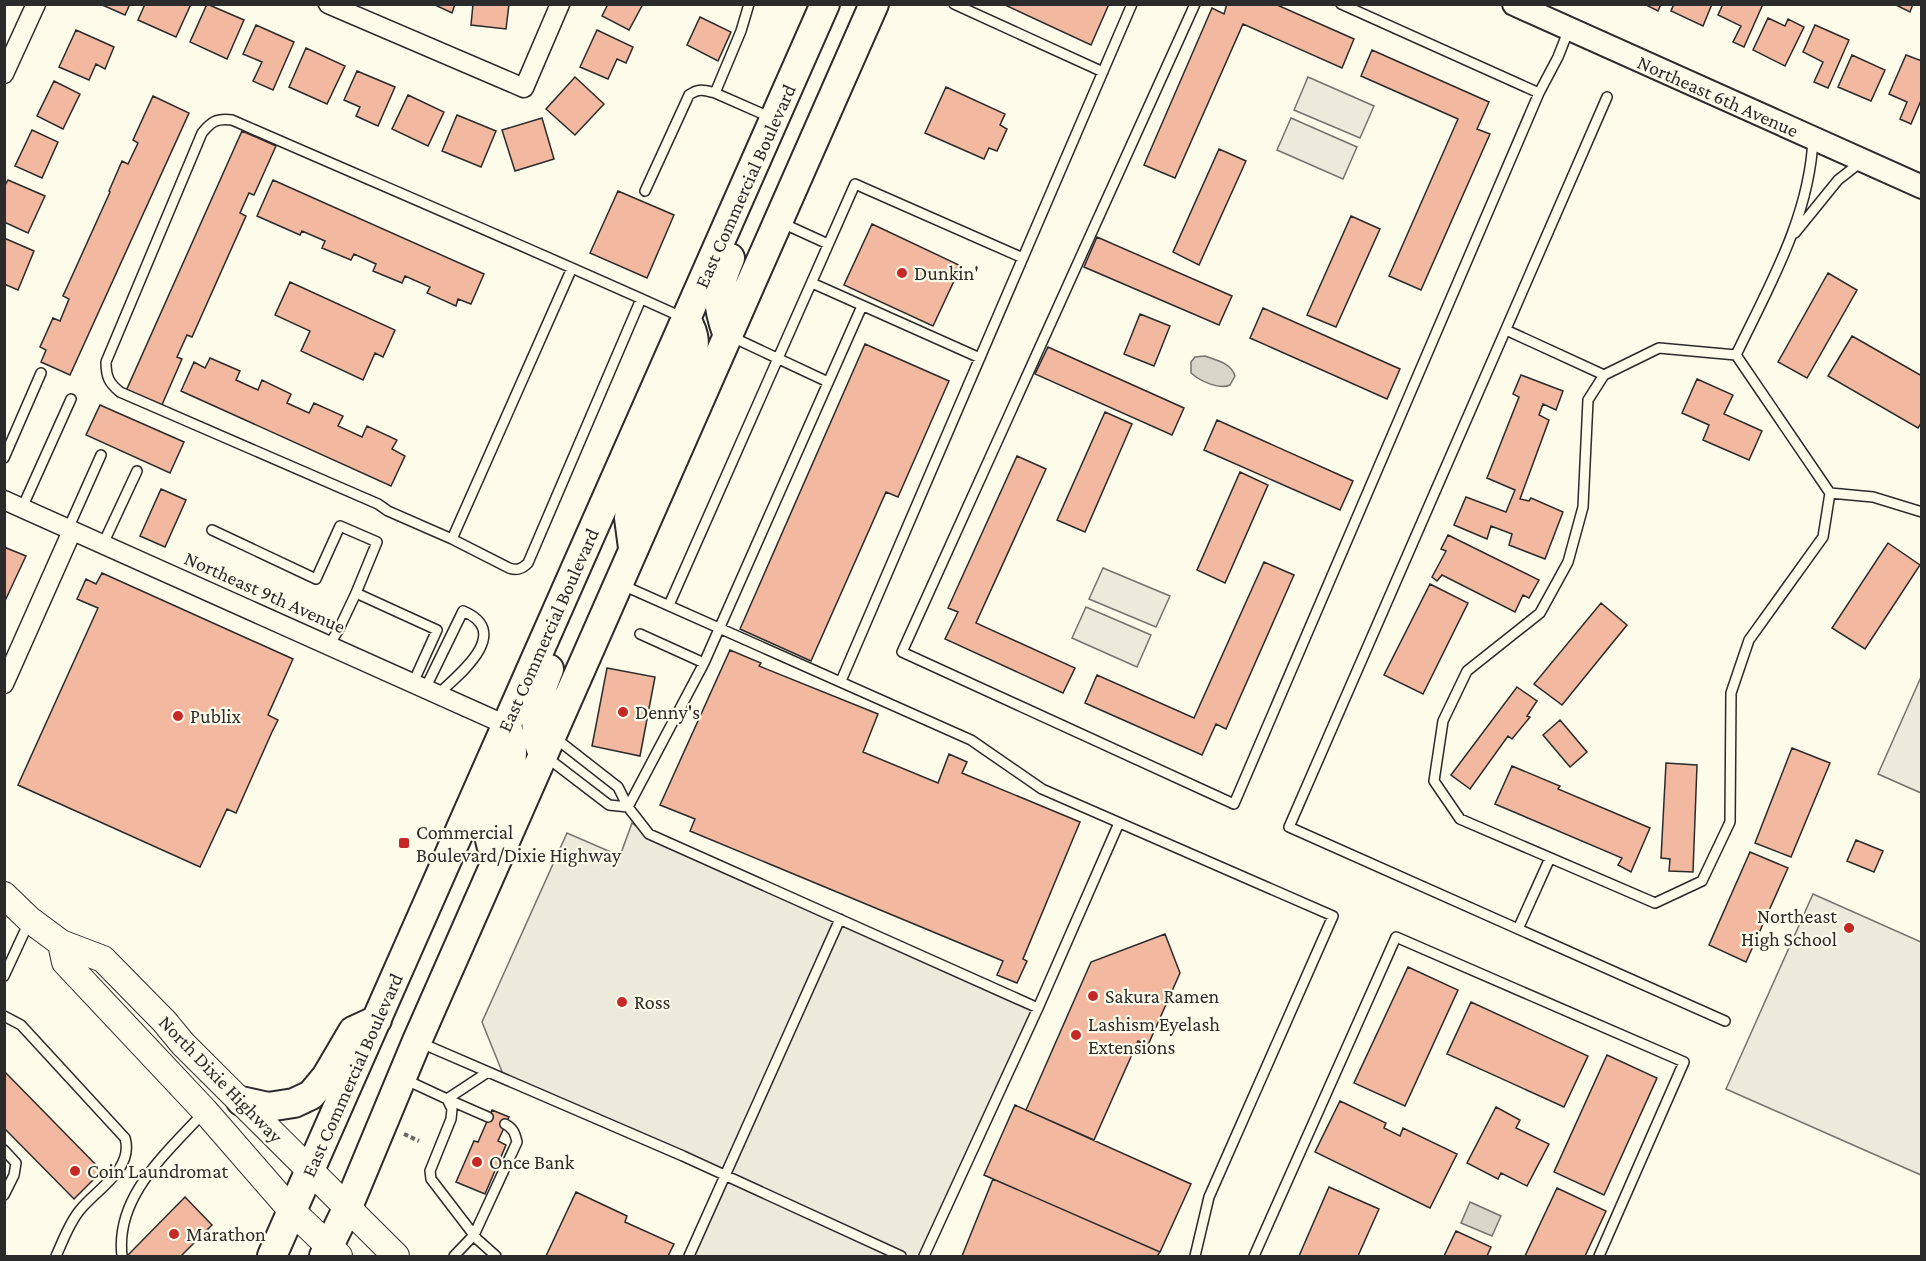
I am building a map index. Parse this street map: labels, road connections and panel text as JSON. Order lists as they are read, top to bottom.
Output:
{
  "streets": {
    "main road": ["East Commercial Boulevard", "North Dixie Highway"],
    "street": ["Northeast 6th Avenue", "Northeast 9th Avenue"]
  },
  "crossings": [
    ["East Commercial Boulevard", "Northeast 9th Avenue"],
    ["East Commercial Boulevard", "North Dixie Highway"]
  ],
  "places": {
    "other": [
      "Dunkin'",
      "Denny's",
      "Publix",
      "Northeast High School",
      "Sakura Ramen",
      "Ross",
      "Lashism Eyelash Extensions",
      "Once Bank",
      "Coin Laundromat",
      "Marathon"
    ],
    "transit": ["Commercial Boulevard/Dixie Highway"]
  }
}
